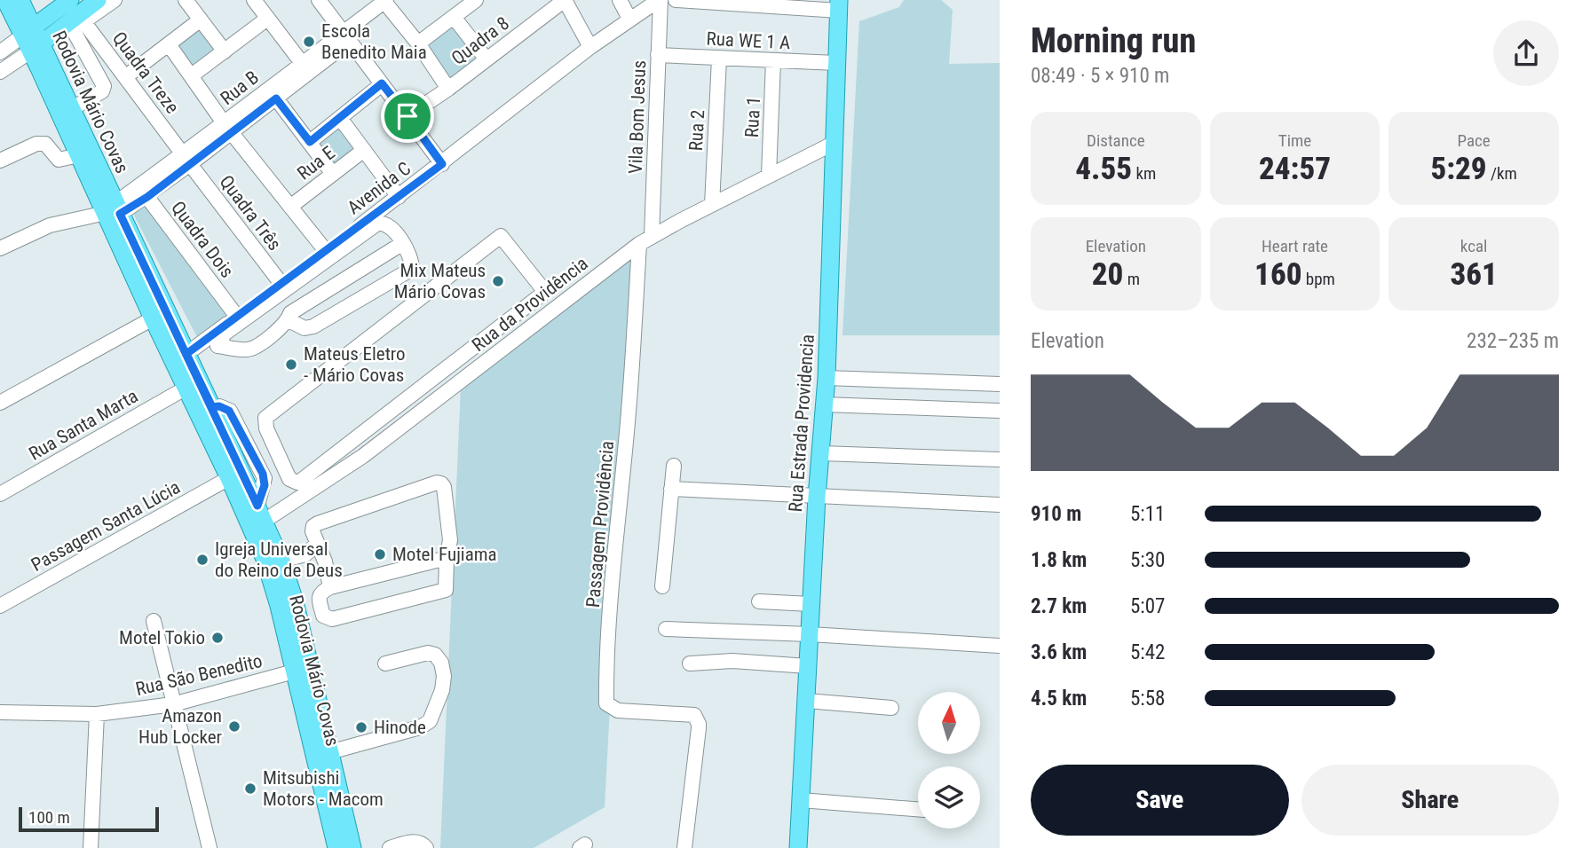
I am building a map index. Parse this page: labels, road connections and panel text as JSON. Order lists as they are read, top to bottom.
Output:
{
  "streets": {
    "main road": ["Rodovia Mário Covas", "Rua Estrada Providencia"],
    "street": [
      "Quadra 8",
      "Rua WE 1 A",
      "Quadra Treze",
      "Rua B",
      "Vila Bom Jesus",
      "Rua 1",
      "Rua 2",
      "Rua E",
      "Avenida C",
      "Quadra Três",
      "Quadra Dois",
      "Rua da Providência",
      "Rua Santa Marta",
      "Passagem Providência",
      "Passagem Santa Lúcia",
      "Rua São Benedito"
    ]
  },
  "crossings": [
    ["Rua WE 1 A", "Vila Bom Jesus"],
    ["Rua WE 1 A", "Rua 1"],
    ["Rua WE 1 A", "Rua 2"],
    ["Rua WE 1 A", "Rua Estrada Providencia"],
    ["Quadra Treze", "Rua B"],
    ["Quadra Treze", "Quadra Três"],
    ["Rua B", "Rodovia Mário Covas"],
    ["Rua B", "Quadra Três"],
    ["Rua B", "Quadra Dois"],
    ["Rodovia Mário Covas", "Avenida C"],
    ["Rodovia Mário Covas", "Rua da Providência"],
    ["Rodovia Mário Covas", "Rua Santa Marta"],
    ["Rodovia Mário Covas", "Passagem Santa Lúcia"],
    ["Rodovia Mário Covas", "Rua São Benedito"],
    ["Vila Bom Jesus", "Avenida C"],
    ["Vila Bom Jesus", "Rua da Providência"],
    ["Vila Bom Jesus", "Passagem Providência"],
    ["Rua 1", "Rua da Providência"],
    ["Rua 2", "Rua da Providência"],
    ["Avenida C", "Quadra Três"],
    ["Avenida C", "Quadra Dois"],
    ["Rua da Providência", "Rua Estrada Providencia"],
    ["Rua da Providência", "Passagem Providência"]
  ],
  "places": [
    "Escola Benedito Maia",
    "Mix Mateus Mário Covas",
    "Mateus Eletro - Mário Covas",
    "Motel Fujiama",
    "Igreja Universal do Reino de Deus",
    "Motel Tokio",
    "Amazon Hub Locker",
    "Hinode",
    "Mitsubishi Motors - Macom"
  ],
  "scale_bar": "100 m",
  "north": "top",
  "page": {
    "heading": ["Morning run", "08:49 · 5 × 910 m"],
    "stats": [
      ["Distance", "4.55 km"],
      ["Time", "24:57"],
      ["Pace", "5:29 /km"],
      ["Elevation", "20 m"],
      ["Heart rate", "160 bpm"],
      ["kcal", "361"]
    ],
    "chart": ["Elevation", "232–235 m"],
    "list": [
      {
        "name": "910 m",
        "note": "5:11"
      },
      {
        "name": "1.8 km",
        "note": "5:30"
      },
      {
        "name": "2.7 km",
        "note": "5:07"
      },
      {
        "name": "3.6 km",
        "note": "5:42"
      },
      {
        "name": "4.5 km",
        "note": "5:58"
      }
    ],
    "buttons": ["Save", "Share"],
    "scale": "100 m"
  }
}
